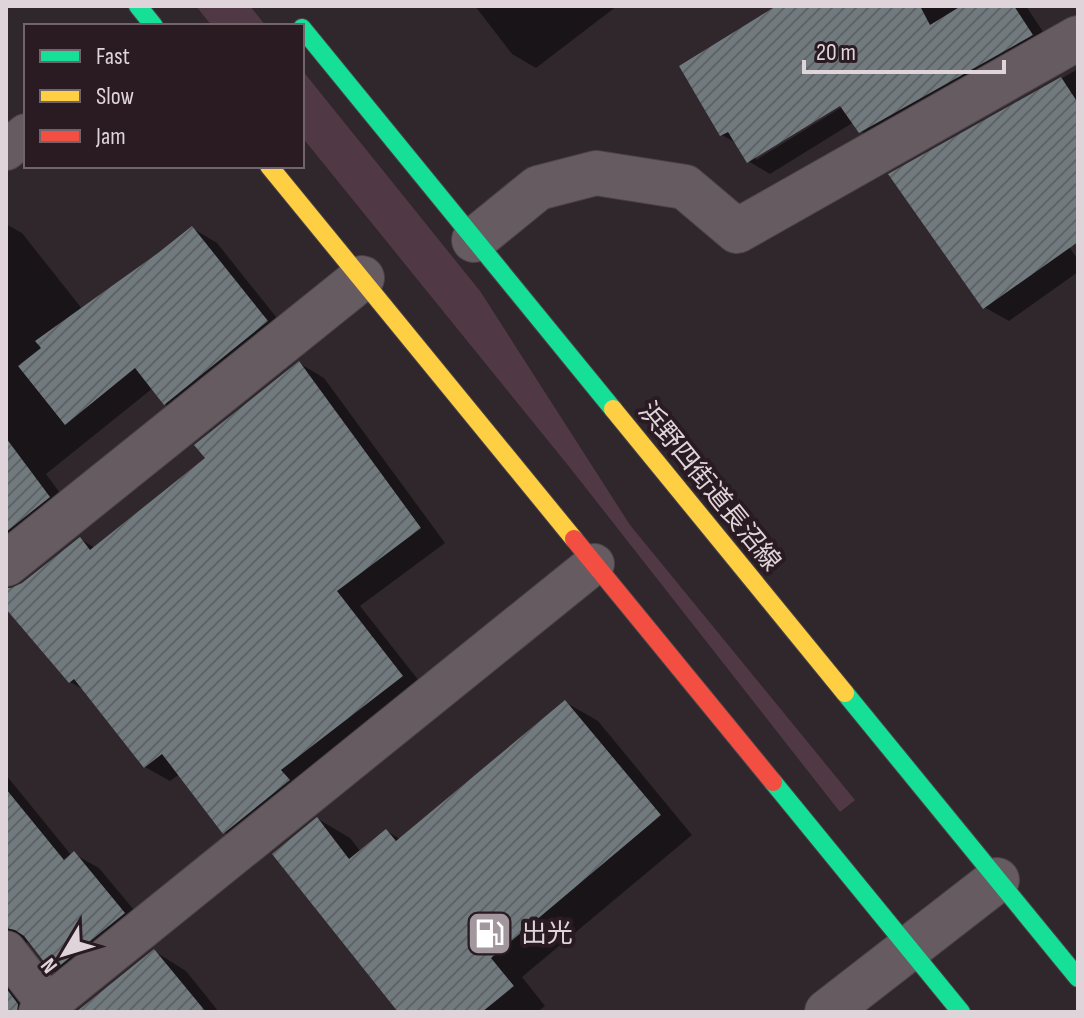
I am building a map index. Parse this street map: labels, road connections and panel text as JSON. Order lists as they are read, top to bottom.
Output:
{
  "streets": {
    "main road": ["浜野四街道長沼線"]
  },
  "places": {
    "fuel station": ["出光"]
  },
  "legend": ["Fast", "Slow", "Jam"],
  "scale_bar": "20 m",
  "north": "bottom left"
}
